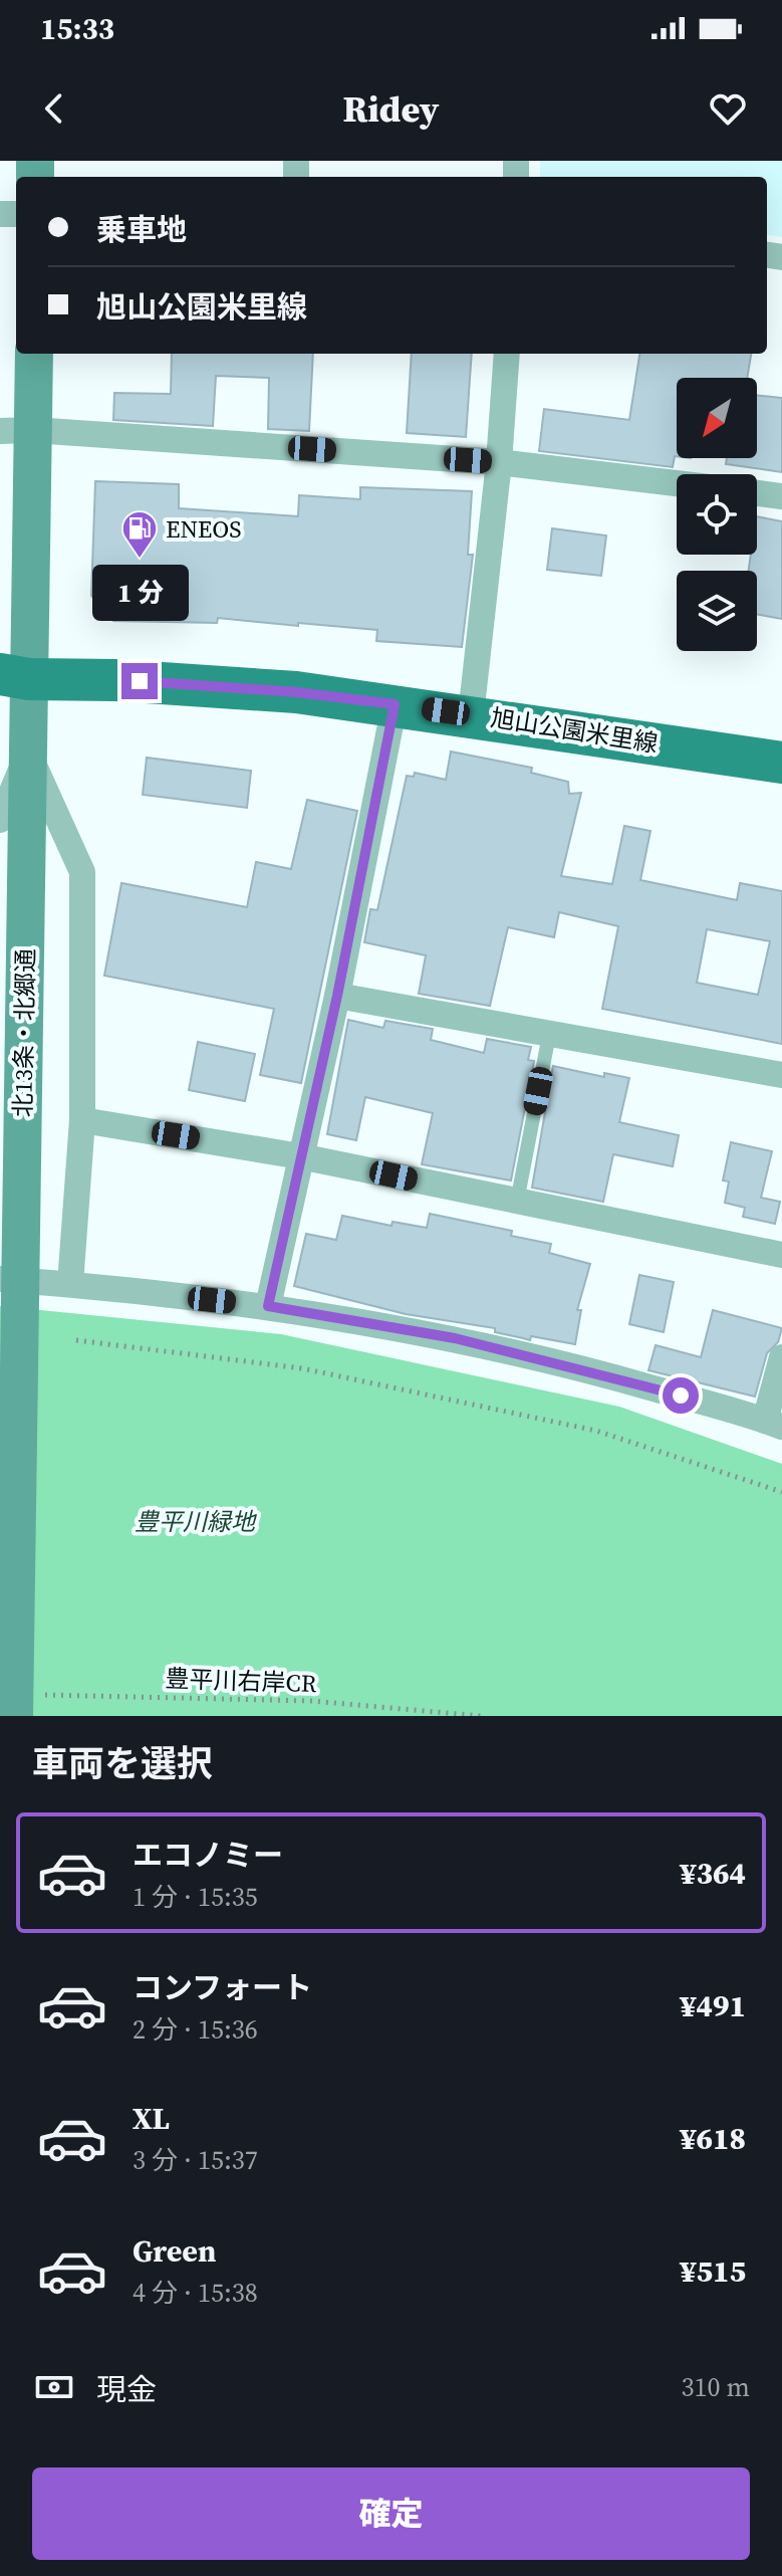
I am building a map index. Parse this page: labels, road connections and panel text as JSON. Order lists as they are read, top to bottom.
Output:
{
  "streets": {
    "main road": ["旭山公園米里線"],
    "street": ["北13条・北郷通"],
    "path": ["豊平川右岸CR"]
  },
  "crossings": [
    ["旭山公園米里線", "北13条・北郷通"],
    ["北13条・北郷通", "豊平川右岸CR"]
  ],
  "parks": ["豊平川緑地"],
  "places": {
    "fuel station": ["ENEOS"]
  },
  "north": "bottom left",
  "page": {
    "status": "15:33",
    "header": "Ridey",
    "banner": ["乗車地", "旭山公園米里線"],
    "bubble": "1 分",
    "heading": "車両を選択",
    "list": [
      {
        "name": "エコノミー",
        "note": "1 分 · 15:35",
        "value": "¥364"
      },
      {
        "name": "コンフォート",
        "note": "2 分 · 15:36",
        "value": "¥491"
      },
      {
        "name": "XL",
        "note": "3 分 · 15:37",
        "value": "¥618"
      },
      {
        "name": "Green",
        "note": "4 分 · 15:38",
        "value": "¥515"
      }
    ],
    "pay": ["現金", "310 m"],
    "buttons": "確定"
  }
}
